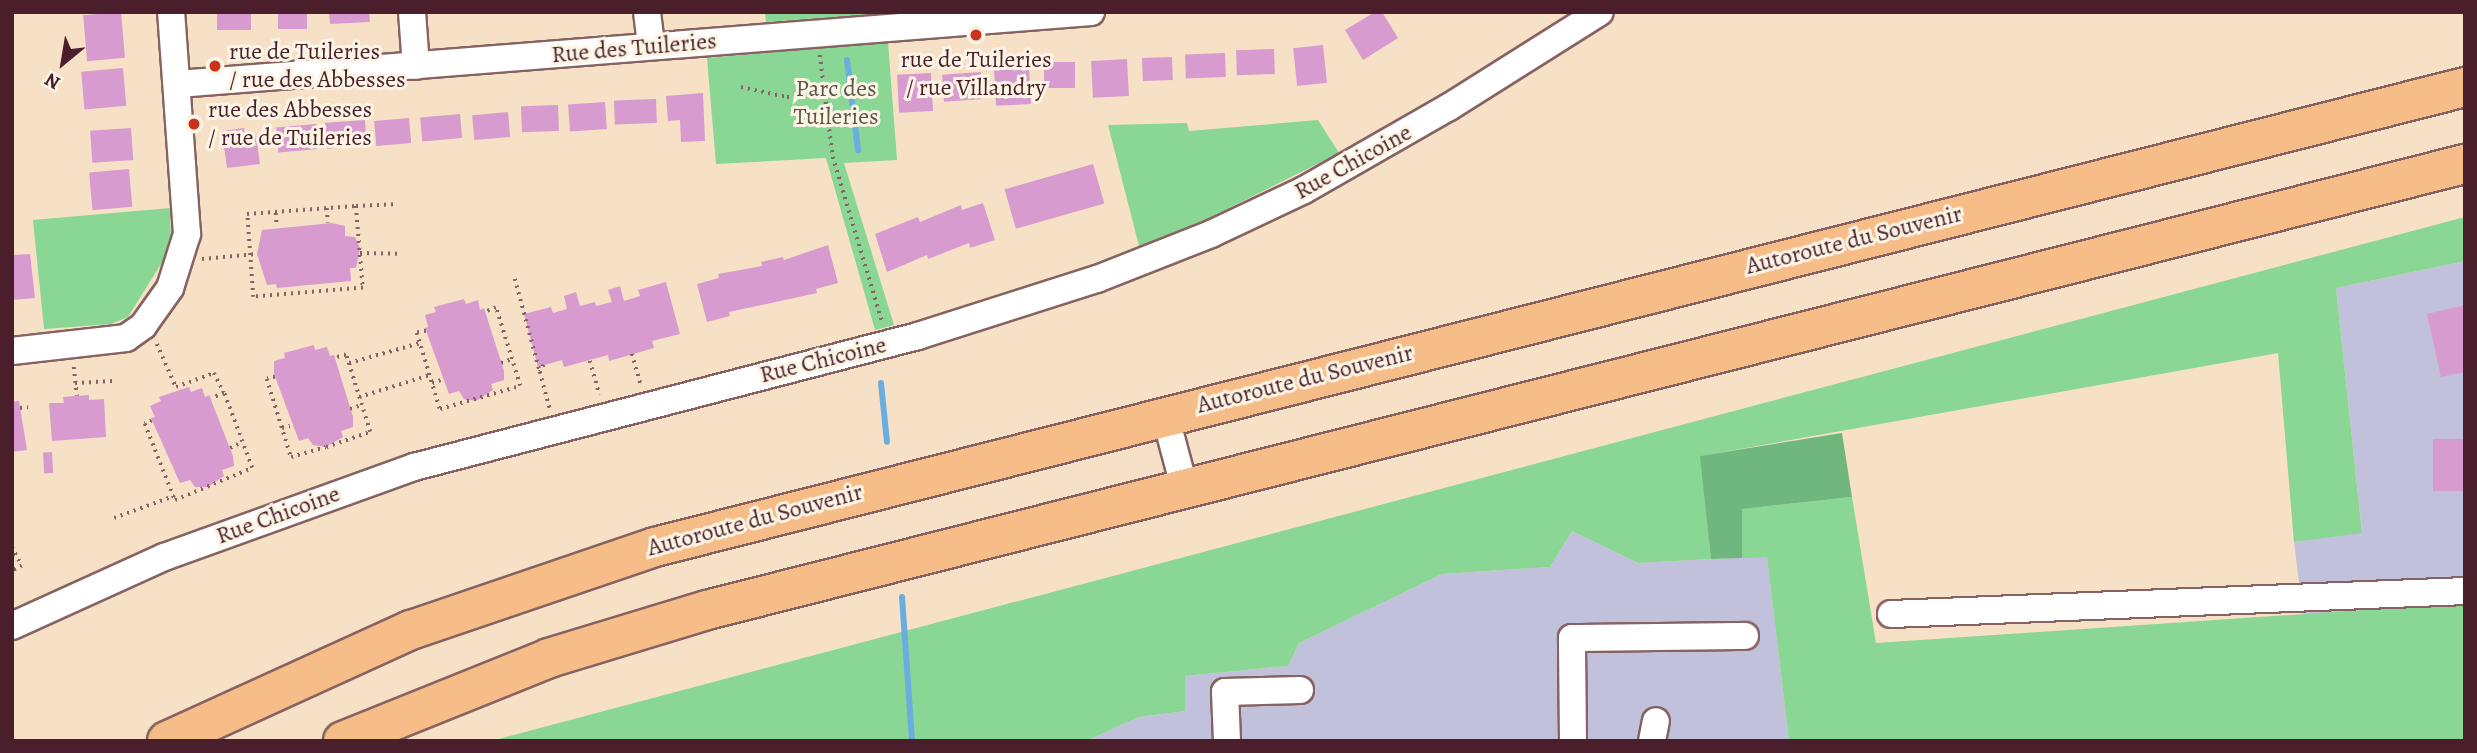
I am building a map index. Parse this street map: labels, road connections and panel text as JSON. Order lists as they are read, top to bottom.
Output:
{
  "streets": {
    "highway": ["Autoroute du Souvenir"],
    "street": ["Rue des Tuileries", "Rue Chicoine"]
  },
  "parks": ["Parc des Tuileries"],
  "places": ["rue de Tuileries / rue Villandry", "rue de Tuileries / rue des Abbesses", "rue des Abbesses / rue de Tuileries"],
  "north": "bottom left"
}
